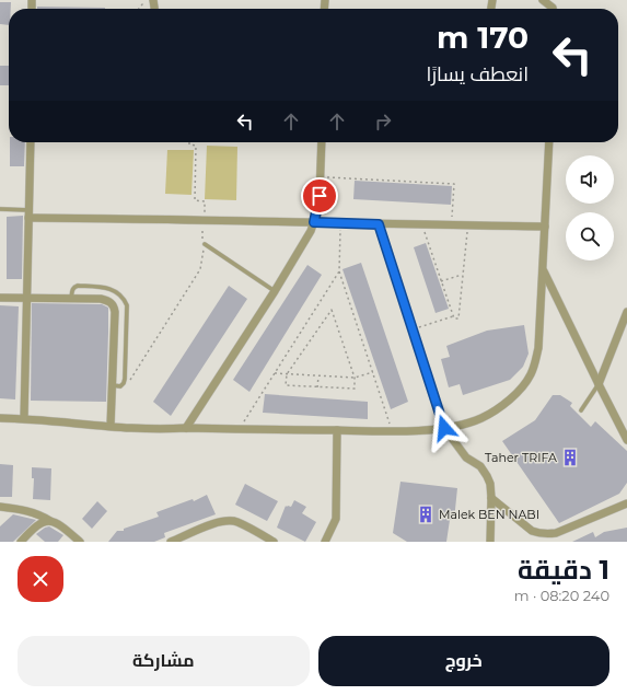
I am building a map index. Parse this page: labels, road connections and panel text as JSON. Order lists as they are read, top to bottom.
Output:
{
  "places": {
    "building": ["Taher TRIFA", "Malek BEN NABI"]
  },
  "page": {
    "turn": ["170 m", "انعطف يسارًا"],
    "heading": ["1 دقيقة", "240 m · 08:20"],
    "buttons": ["خروج", "مشاركة"]
  }
}
